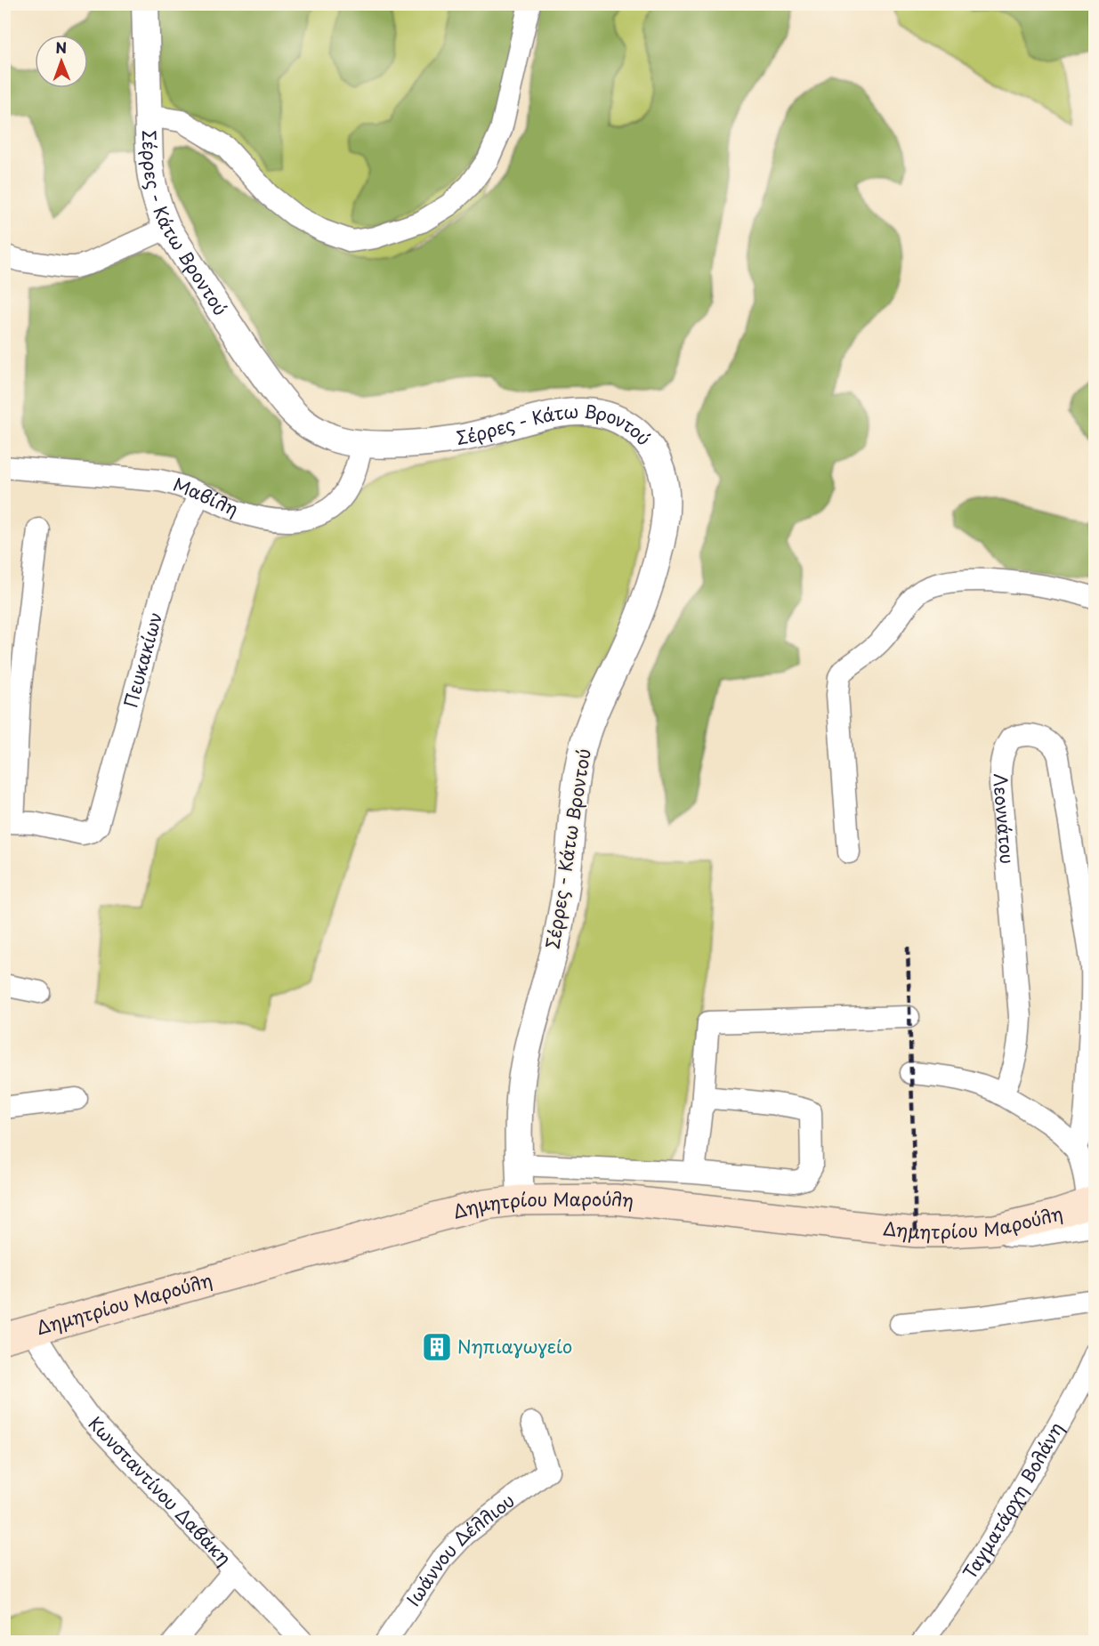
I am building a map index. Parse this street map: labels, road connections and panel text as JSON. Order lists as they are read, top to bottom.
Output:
{
  "streets": {
    "main road": ["Δημητρίου Μαρούλη"],
    "street": [
      "Σέρρες - Κάτω Βροντού",
      "Μαβίλη",
      "Πευκακίων",
      "Λεοννάτου",
      "Κωνσταντίνου Δαβάκη",
      "Ταγματάρχη Βολάνη",
      "Ιωάννου Δέλλιου"
    ]
  },
  "crossings": [
    ["Σέρρες - Κάτω Βροντού", "Μαβίλη"],
    ["Σέρρες - Κάτω Βροντού", "Δημητρίου Μαρούλη"],
    ["Μαβίλη", "Πευκακίων"],
    ["Δημητρίου Μαρούλη", "Κωνσταντίνου Δαβάκη"]
  ],
  "places": {
    "building": ["Νηπιαγωγείο"]
  },
  "north": "top"
}
